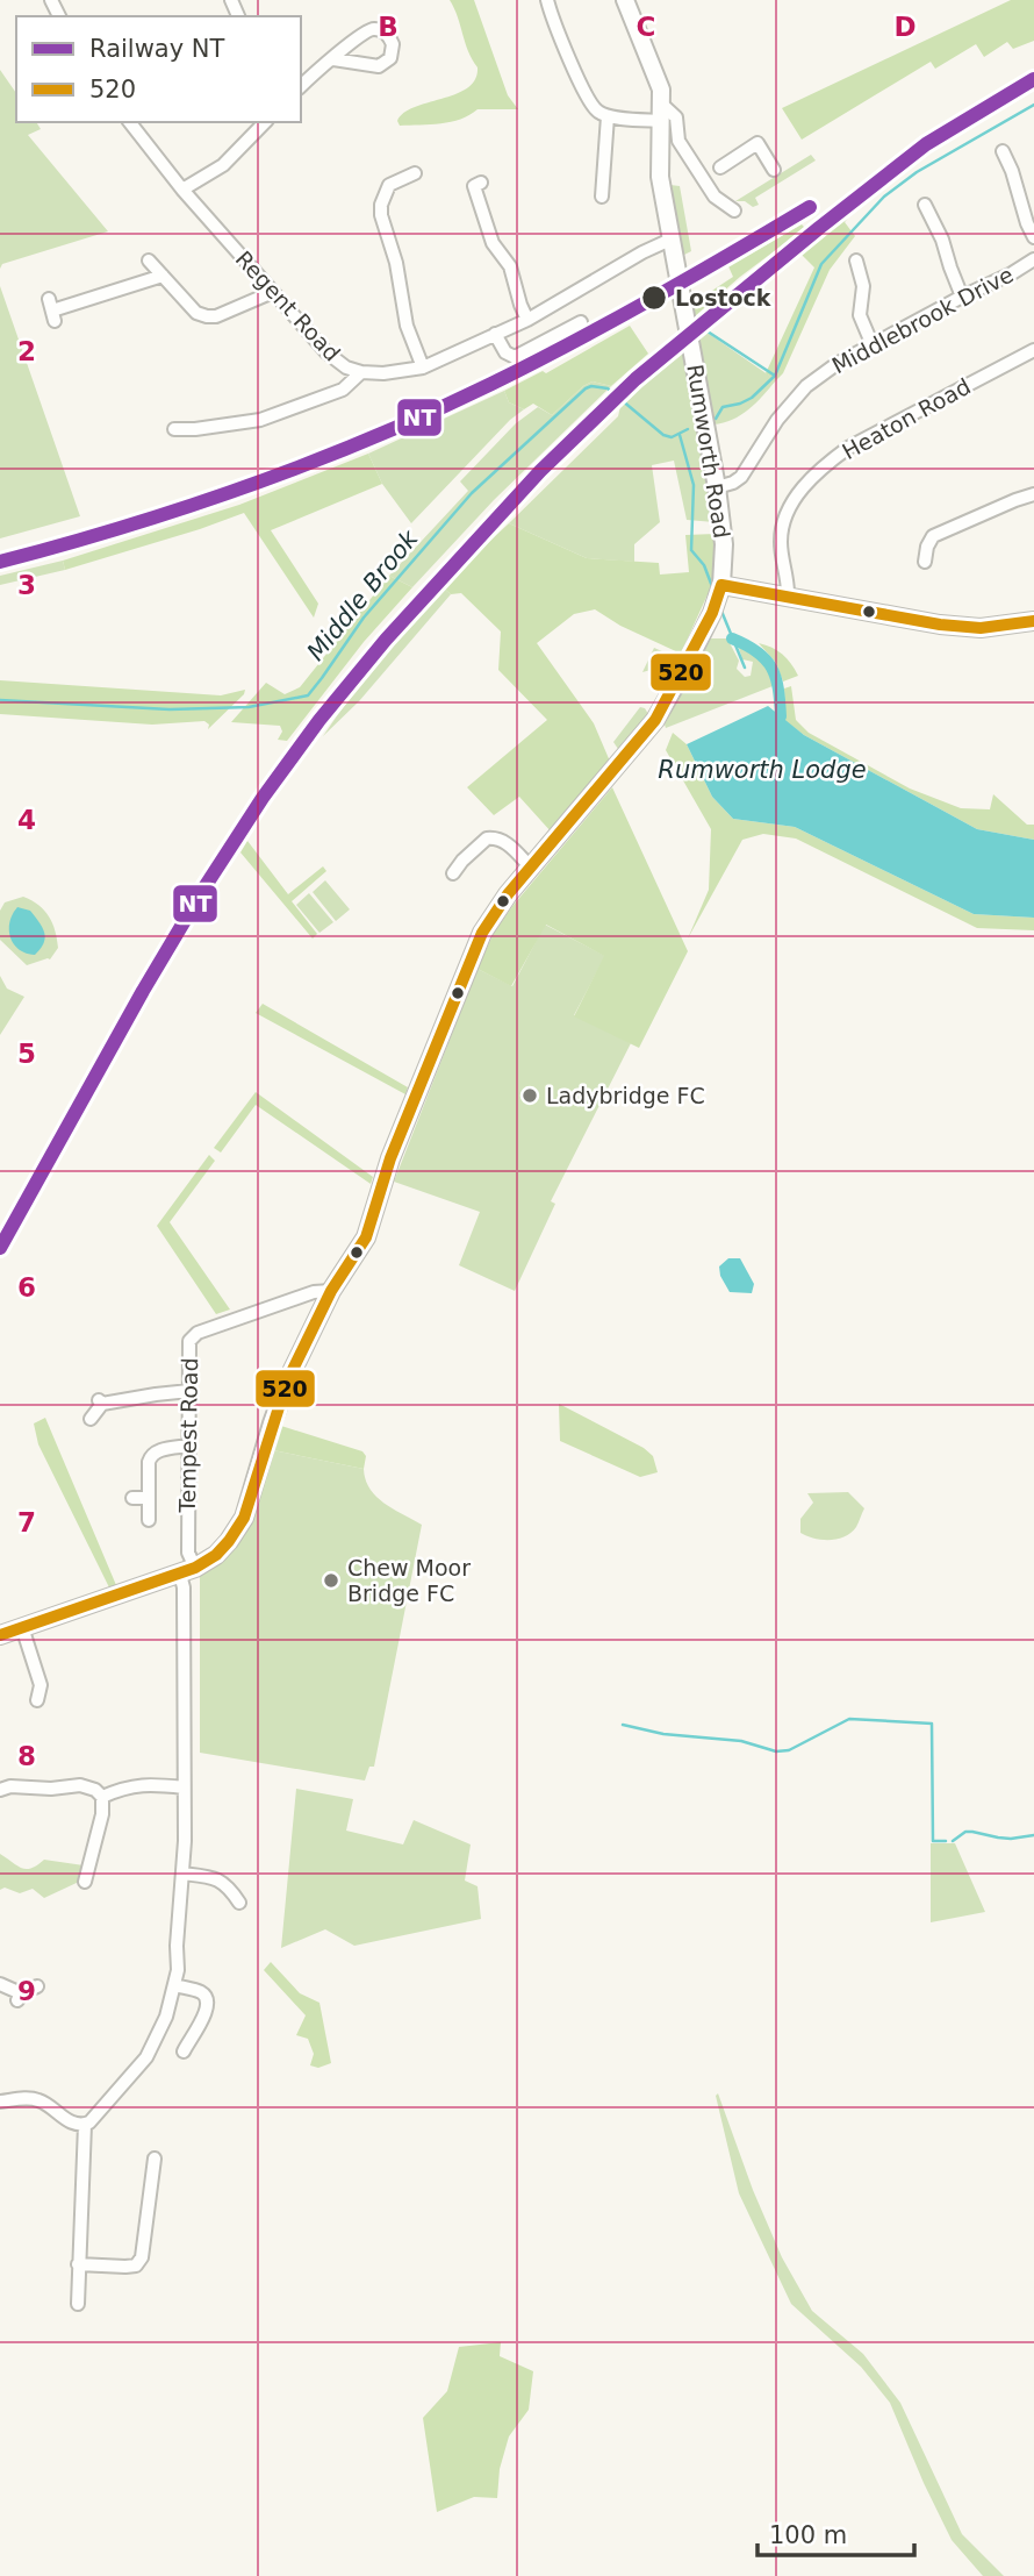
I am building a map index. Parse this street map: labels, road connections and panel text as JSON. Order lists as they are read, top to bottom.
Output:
{
  "streets": {
    "street": [
      "Regent Road",
      "Middlebrook Drive",
      "Heaton Road",
      "Rumworth Road",
      "Tempest Road"
    ]
  },
  "crossings": [
    ["Regent Road", "Rumworth Road"],
    ["Middlebrook Drive", "Rumworth Road"]
  ],
  "water": ["Middle Brook", "Rumworth Lodge"],
  "places": ["Lostock", "Ladybridge FC", "Chew Moor Bridge FC"],
  "lines": ["rail line NT", "transit line 520"],
  "legend": ["Railway NT", "520"],
  "scale_bar": "100 m",
  "grid": {
    "columns": ["B", "C", "D"],
    "rows": [
      "2",
      "3",
      "4",
      "5",
      "6",
      "7",
      "8",
      "9"
    ]
  }
}
